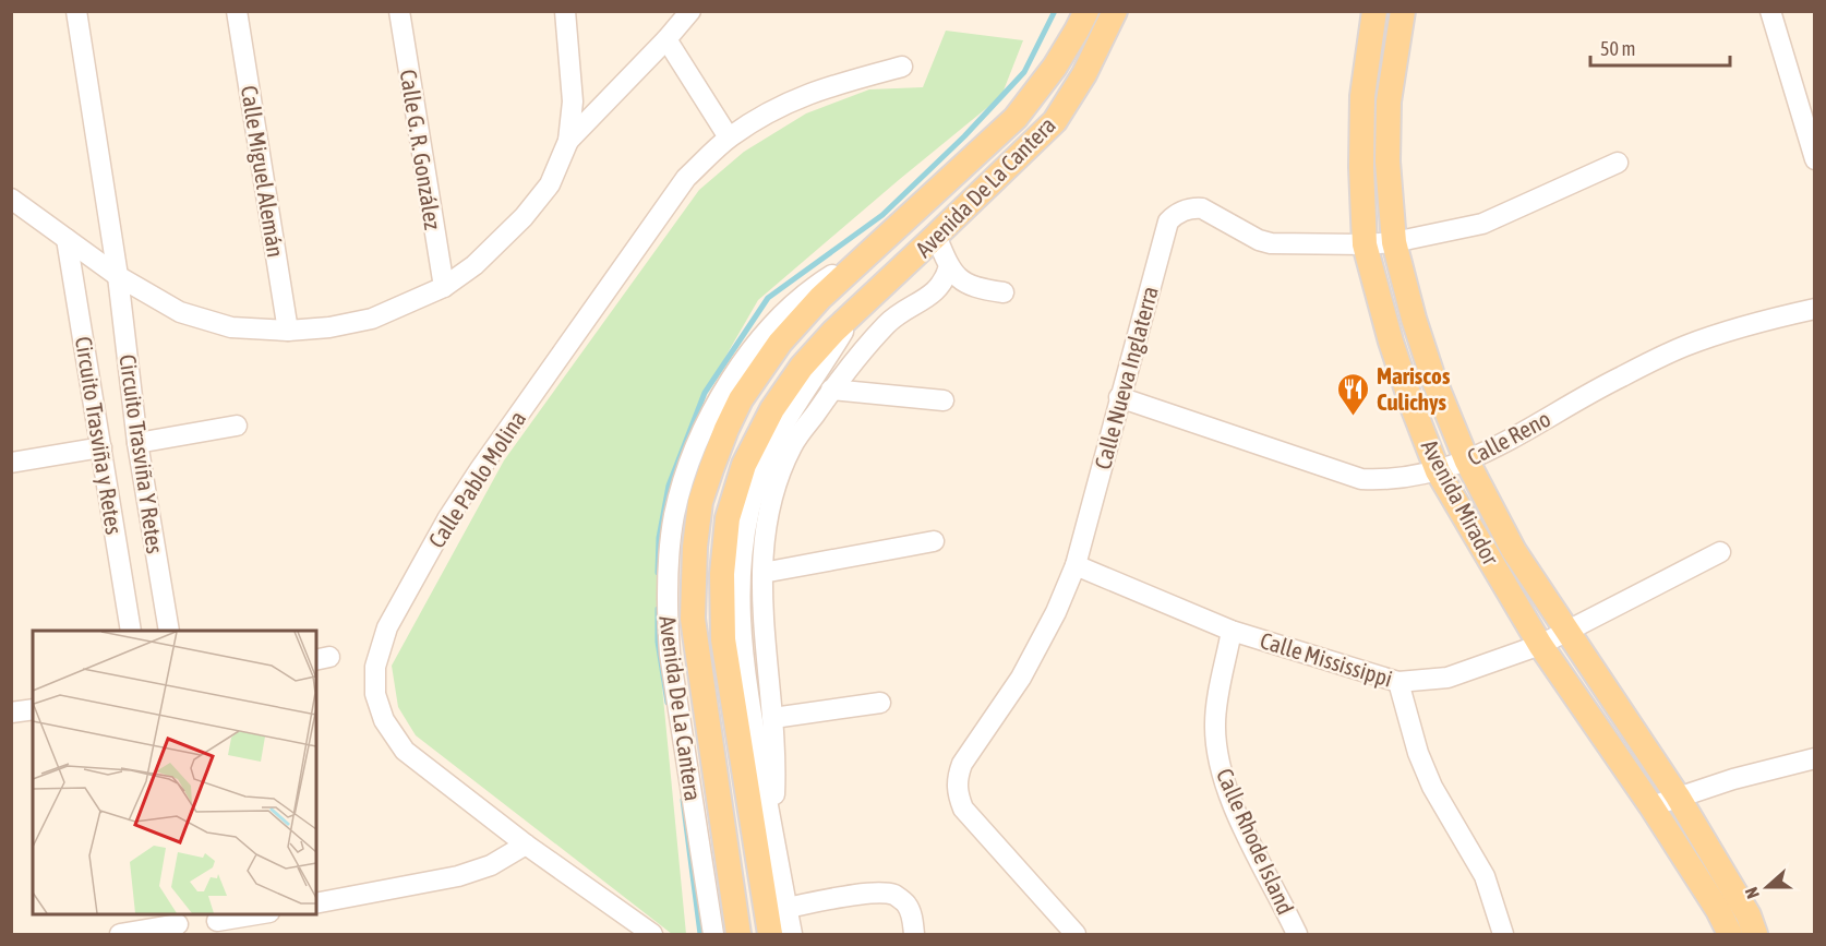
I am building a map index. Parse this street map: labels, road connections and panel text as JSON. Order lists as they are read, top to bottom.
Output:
{
  "streets": {
    "main road": ["Avenida De La Cantera", "Avenida Mirador"],
    "street": [
      "Calle G. R. González",
      "Calle Miguel Alemán",
      "Calle Nueva Inglaterra",
      "Circuito Trasviña y Retes",
      "Calle Reno",
      "Circuito Trasviña Y Retes",
      "Calle Pablo Molina",
      "Calle Mississippi",
      "Calle Rhode Island"
    ]
  },
  "crossings": [
    ["Calle Nueva Inglaterra", "Calle Reno"],
    ["Calle Nueva Inglaterra", "Avenida Mirador"],
    ["Calle Nueva Inglaterra", "Calle Mississippi"],
    ["Calle Reno", "Avenida Mirador"],
    ["Avenida Mirador", "Calle Mississippi"],
    ["Calle Mississippi", "Calle Rhode Island"]
  ],
  "places": {
    "restaurant": ["Mariscos Culichys"]
  },
  "scale_bar": "50 m",
  "north": "left"
}
